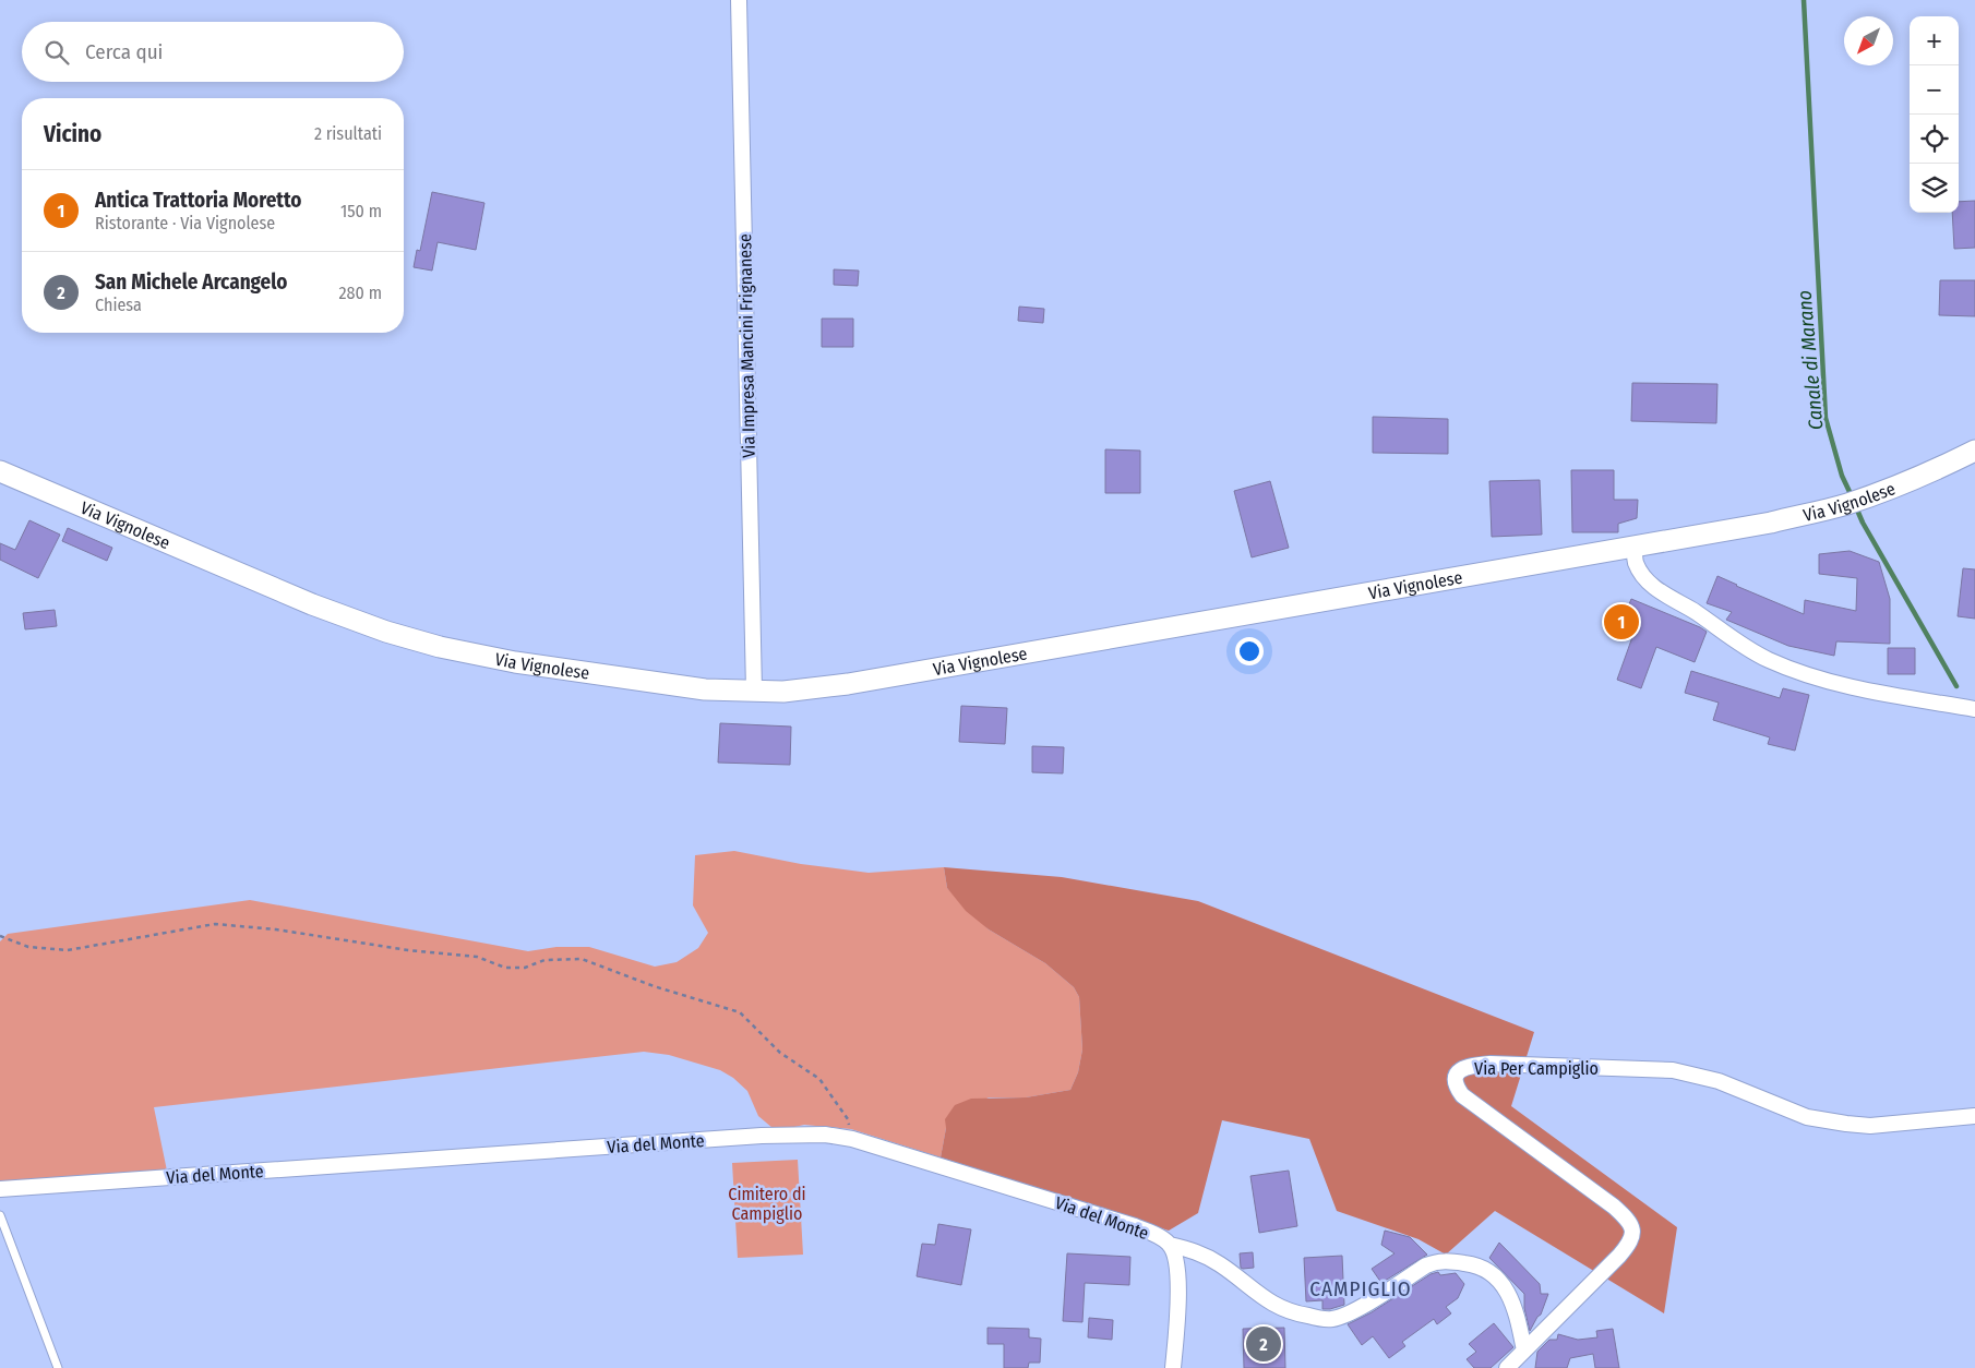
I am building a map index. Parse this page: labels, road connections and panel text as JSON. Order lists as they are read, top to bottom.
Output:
{
  "streets": {
    "main road": ["Via Vignolese"],
    "street": ["Via Impresa Mancini Frignanese", "Via Per Campiglio", "Via del Monte"]
  },
  "crossings": [
    ["Via Impresa Mancini Frignanese", "Via Vignolese"]
  ],
  "districts": ["CAMPIGLIO"],
  "water": ["Canale di Marano"],
  "parks": ["Cimitero di Campiglio"],
  "north": "bottom left",
  "page": {
    "map_buttons": ["+", "−"],
    "search": "Cerca qui",
    "heading": ["Vicino", "2 risultati"],
    "list": [
      {
        "mark": "1",
        "name": "Antica Trattoria Moretto",
        "note": "Ristorante · Via Vignolese",
        "value": "150 m"
      },
      {
        "mark": "2",
        "name": "San Michele Arcangelo",
        "note": "Chiesa",
        "value": "280 m"
      }
    ],
    "pins": ["1", "2"]
  }
}
